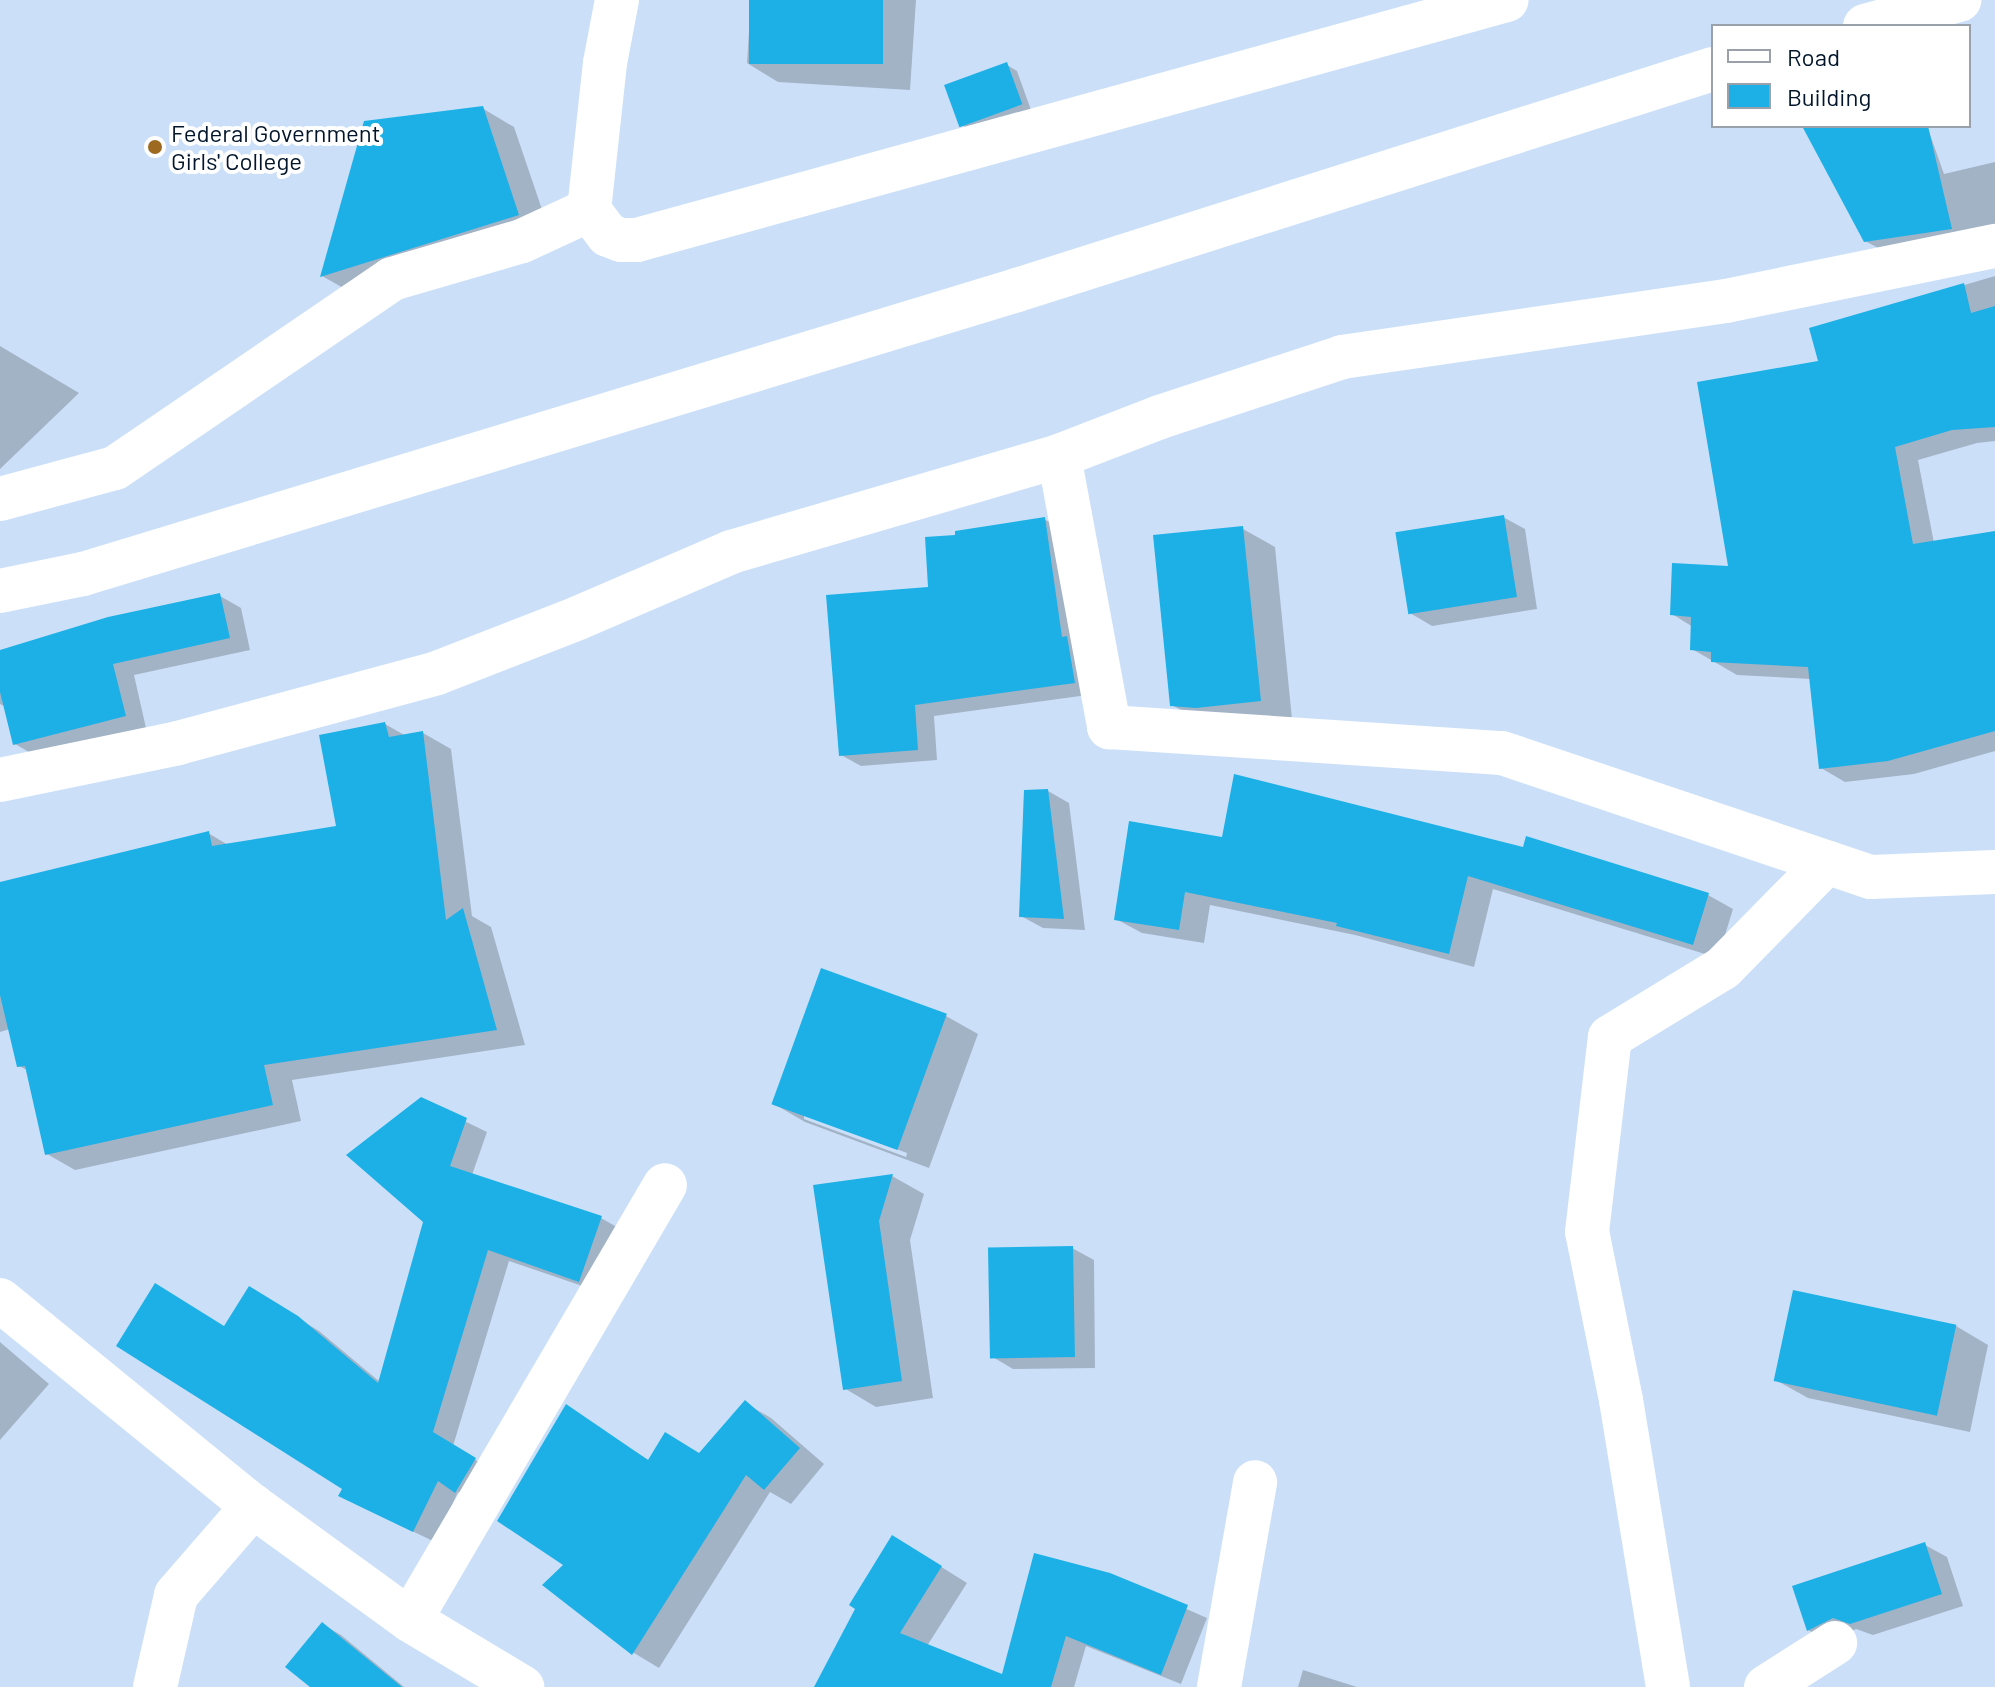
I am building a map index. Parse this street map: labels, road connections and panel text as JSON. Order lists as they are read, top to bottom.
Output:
{
  "places": ["Federal Government Girls' College"],
  "legend": ["Road", "Building"]
}
